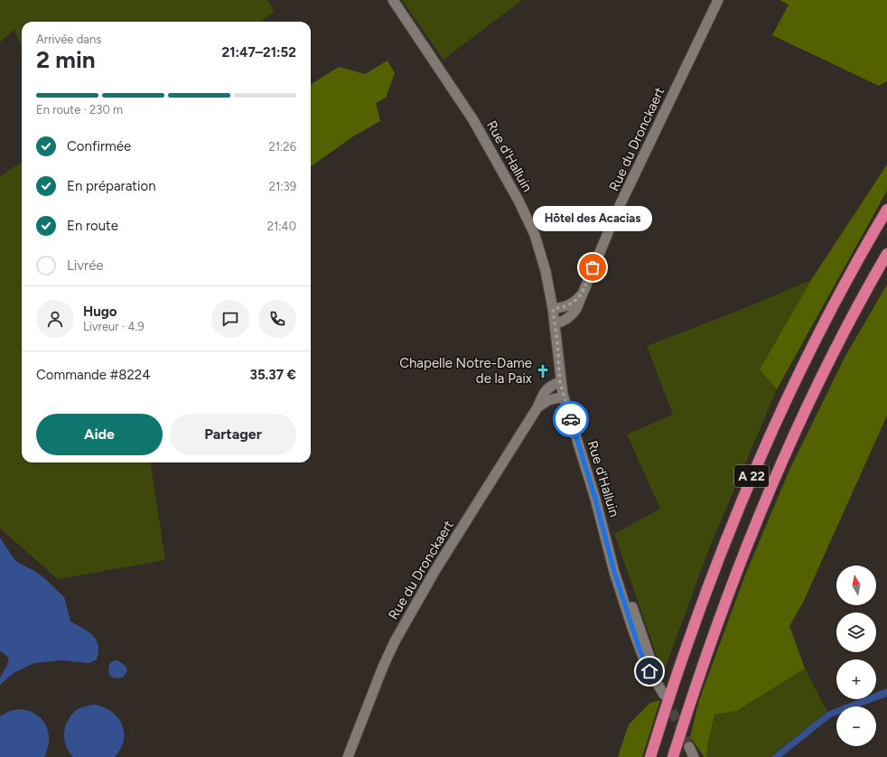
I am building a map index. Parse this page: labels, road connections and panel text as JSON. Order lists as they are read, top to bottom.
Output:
{
  "streets": {
    "highway": ["A 22"],
    "main road": ["Rue du Dronckaert", "Rue d'Halluin"]
  },
  "crossings": [
    ["Rue du Dronckaert", "Rue d'Halluin"]
  ],
  "places": {
    "other": ["Hôtel des Acacias"],
    "church": ["Chapelle Notre-Dame de la Paix"]
  },
  "north": "top",
  "page": {
    "heading": ["2 min", "Arrivée dans", "21:47–21:52"],
    "panel": [
      "Hugo",
      "Livreur · 4.9",
      "Commande #8224",
      "35.37 €"
    ],
    "bar": "En route · 230 m",
    "list": [
      ["Confirmée", "21:26"],
      ["En préparation", "21:39"],
      ["En route", "21:40"],
      "Livrée"
    ],
    "bubble": "Hôtel des Acacias",
    "buttons": ["Aide", "Partager"],
    "map_buttons": ["+", "−"]
  }
}
